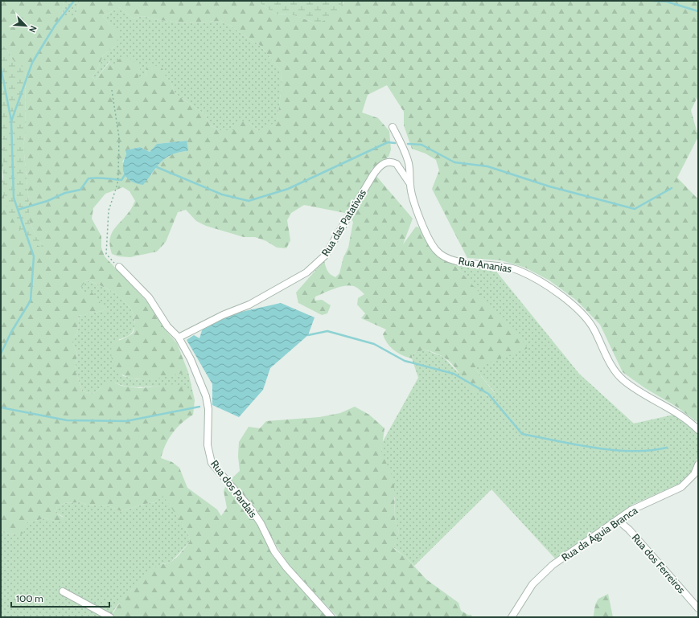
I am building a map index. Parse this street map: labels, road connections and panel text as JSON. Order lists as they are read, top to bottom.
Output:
{
  "streets": {
    "street": [
      "Rua das Patativas",
      "Rua Ananias",
      "Rua dos Pardais",
      "Rua da Águia Branca",
      "Rua dos Ferreiros"
    ]
  },
  "crossings": [
    ["Rua das Patativas", "Rua Ananias"],
    ["Rua das Patativas", "Rua dos Pardais"],
    ["Rua da Águia Branca", "Rua dos Ferreiros"]
  ],
  "scale_bar": "100 m",
  "north": "bottom right"
}
